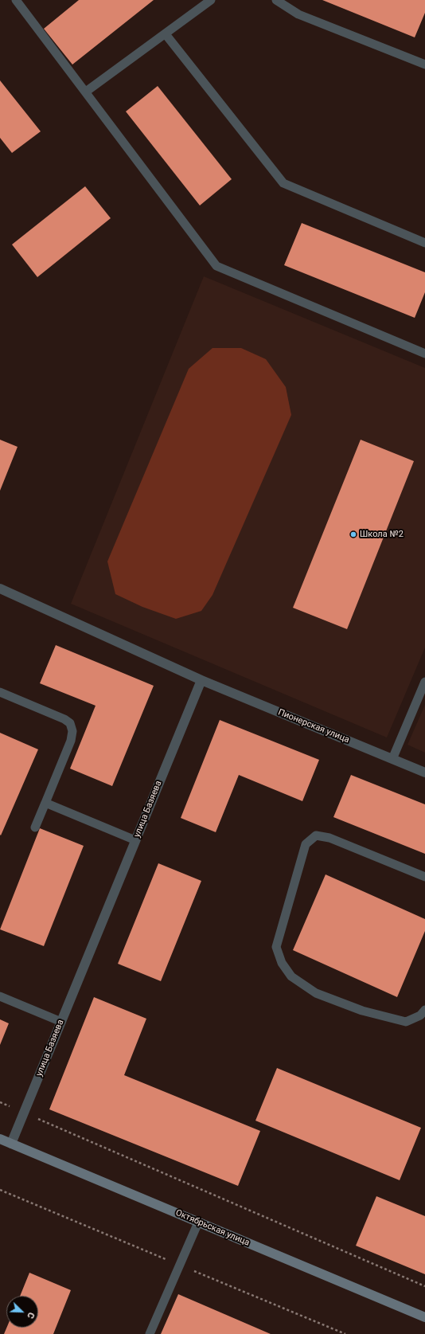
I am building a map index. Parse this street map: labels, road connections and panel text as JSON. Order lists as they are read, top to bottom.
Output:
{
  "streets": {
    "street": ["Пионерская улица", "улица Базяева", "Октябрьская улица"]
  },
  "crossings": [
    ["Пионерская улица", "улица Базяева"],
    ["улица Базяева", "Октябрьская улица"]
  ],
  "places": ["Школа №2"],
  "north": "bottom right"
}
